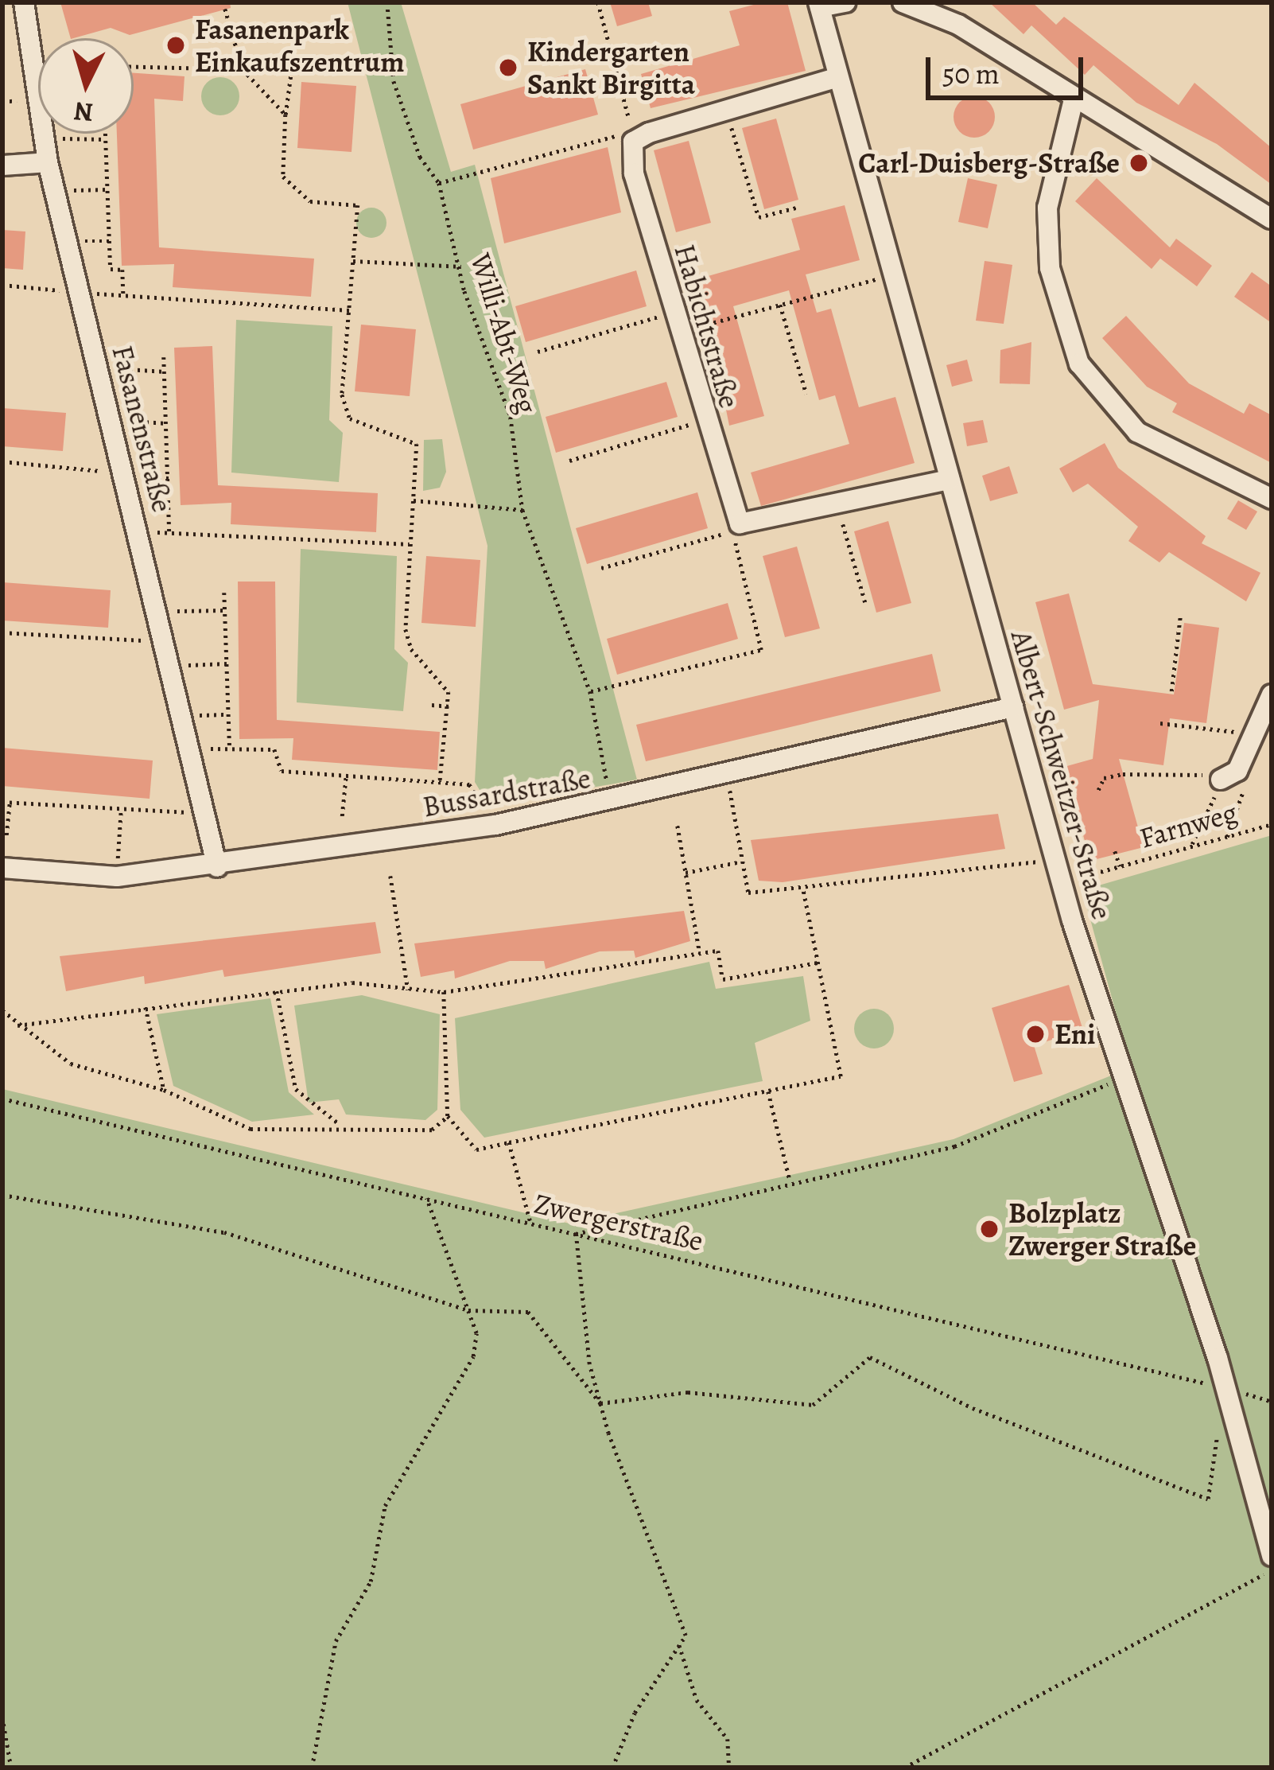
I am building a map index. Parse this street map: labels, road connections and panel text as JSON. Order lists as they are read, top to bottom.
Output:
{
  "streets": {
    "street": [
      "Habichtstraße",
      "Fasanenstraße",
      "Albert-Schweitzer-Straße",
      "Bussardstraße"
    ],
    "path": ["Willi-Abt-Weg", "Farnweg", "Zwergerstraße"]
  },
  "crossings": [
    ["Fasanenstraße", "Bussardstraße"],
    ["Albert-Schweitzer-Straße", "Bussardstraße"],
    ["Albert-Schweitzer-Straße", "Farnweg"],
    ["Albert-Schweitzer-Straße", "Zwergerstraße"]
  ],
  "places": [
    "Fasanenpark Einkaufszentrum",
    "Kindergarten Sankt Birgitta",
    "Carl-Duisberg-Straße",
    "Eni",
    "Bolzplatz Zwerger Straße"
  ],
  "scale_bar": "50 m",
  "north": "bottom"
}
